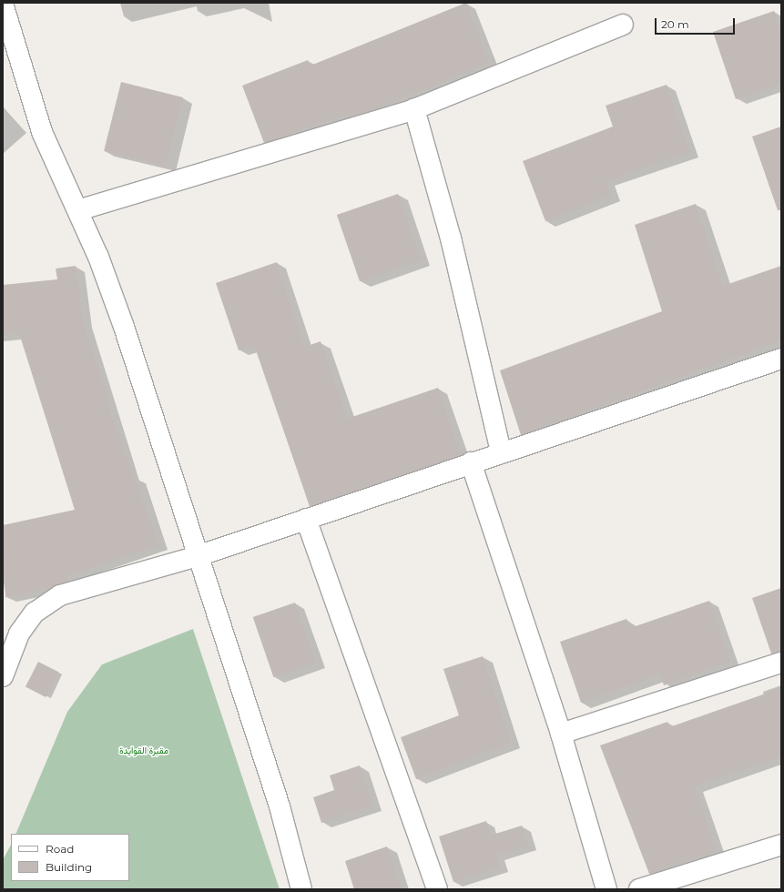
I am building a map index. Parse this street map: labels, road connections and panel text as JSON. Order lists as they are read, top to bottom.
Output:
{
  "parks": ["مقبرة القوايدة"],
  "legend": ["Road", "Building"],
  "scale_bar": "20 m"
}
